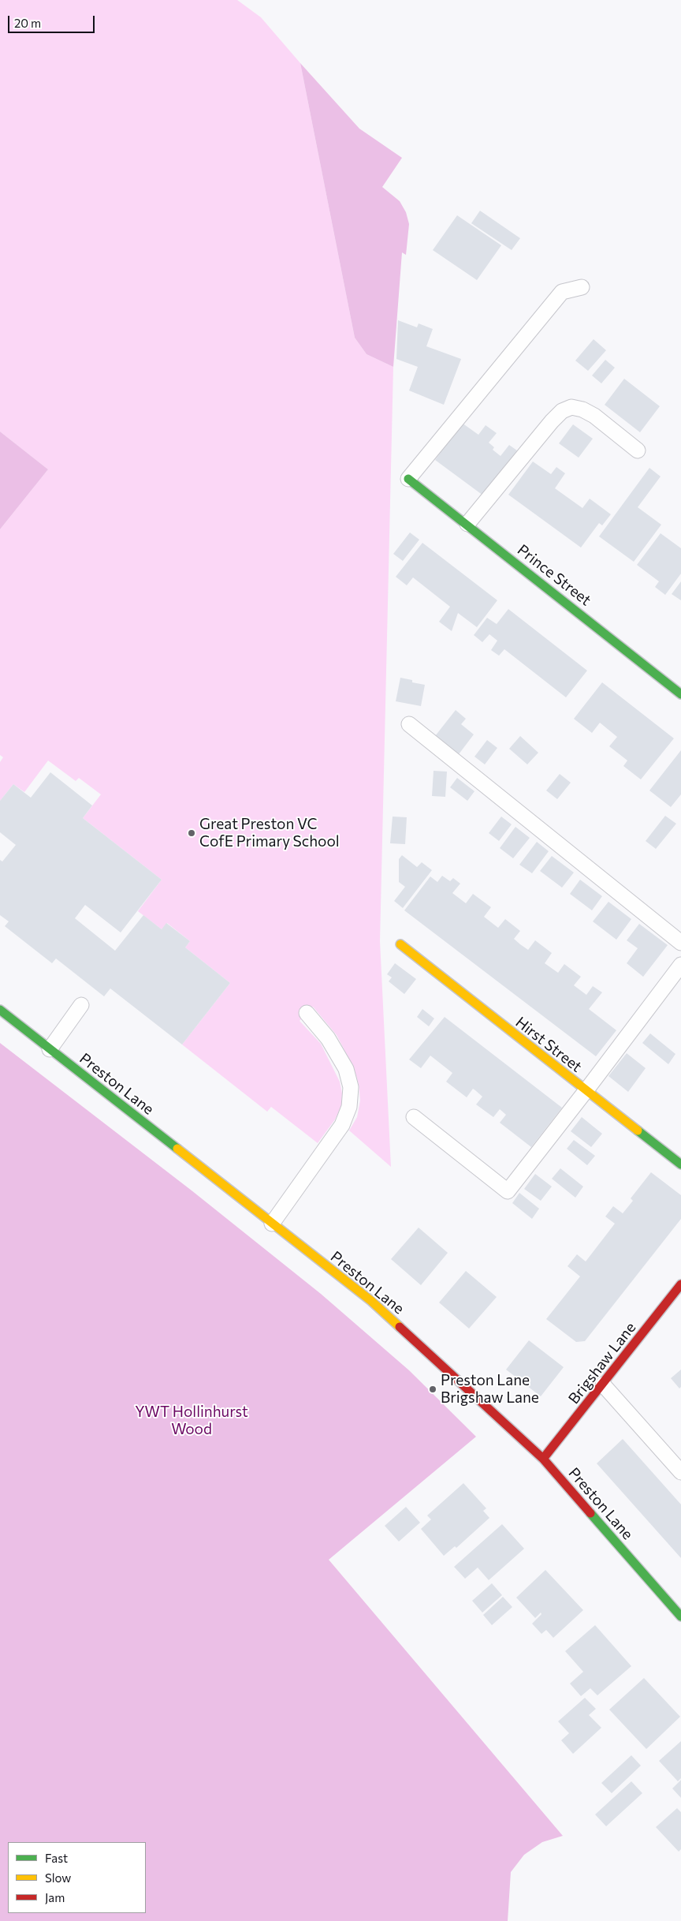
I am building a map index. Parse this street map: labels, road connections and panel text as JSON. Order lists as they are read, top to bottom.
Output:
{
  "streets": {
    "street": [
      "Prince Street",
      "Hirst Street",
      "Preston Lane",
      "Brigshaw Lane"
    ]
  },
  "crossings": [
    ["Preston Lane", "Brigshaw Lane"]
  ],
  "parks": ["YWT Hollinhurst Wood"],
  "places": ["Great Preston VC CofE Primary School", "Preston Lane Brigshaw Lane"],
  "legend": ["Fast", "Slow", "Jam"],
  "scale_bar": "20 m"
}
